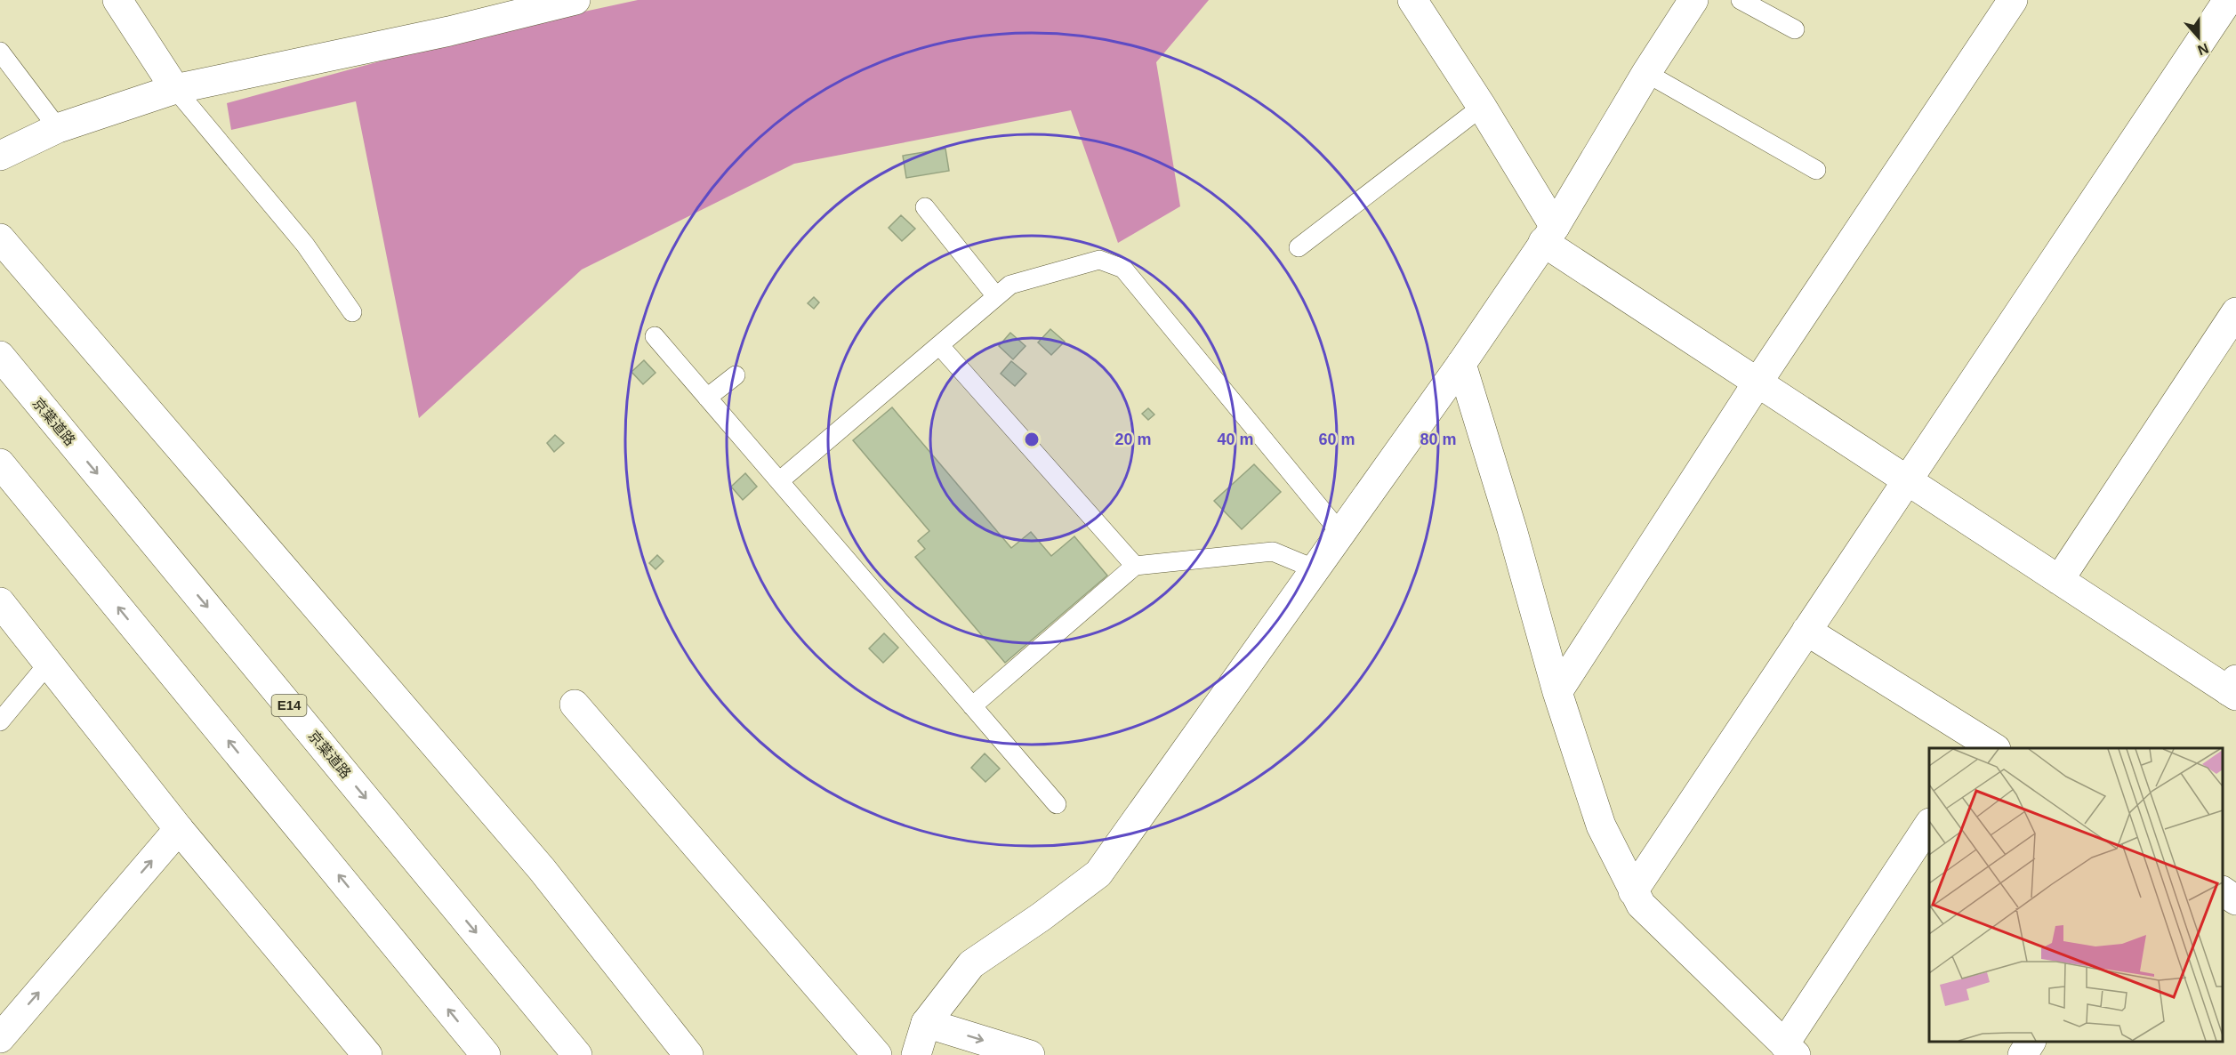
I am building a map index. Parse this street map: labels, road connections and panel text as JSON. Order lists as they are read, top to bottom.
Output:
{
  "streets": {
    "main road": ["京葉道路", "E14"]
  },
  "north": "bottom",
  "rings": [
    "20 m",
    "40 m",
    "60 m",
    "80 m"
  ]
}
